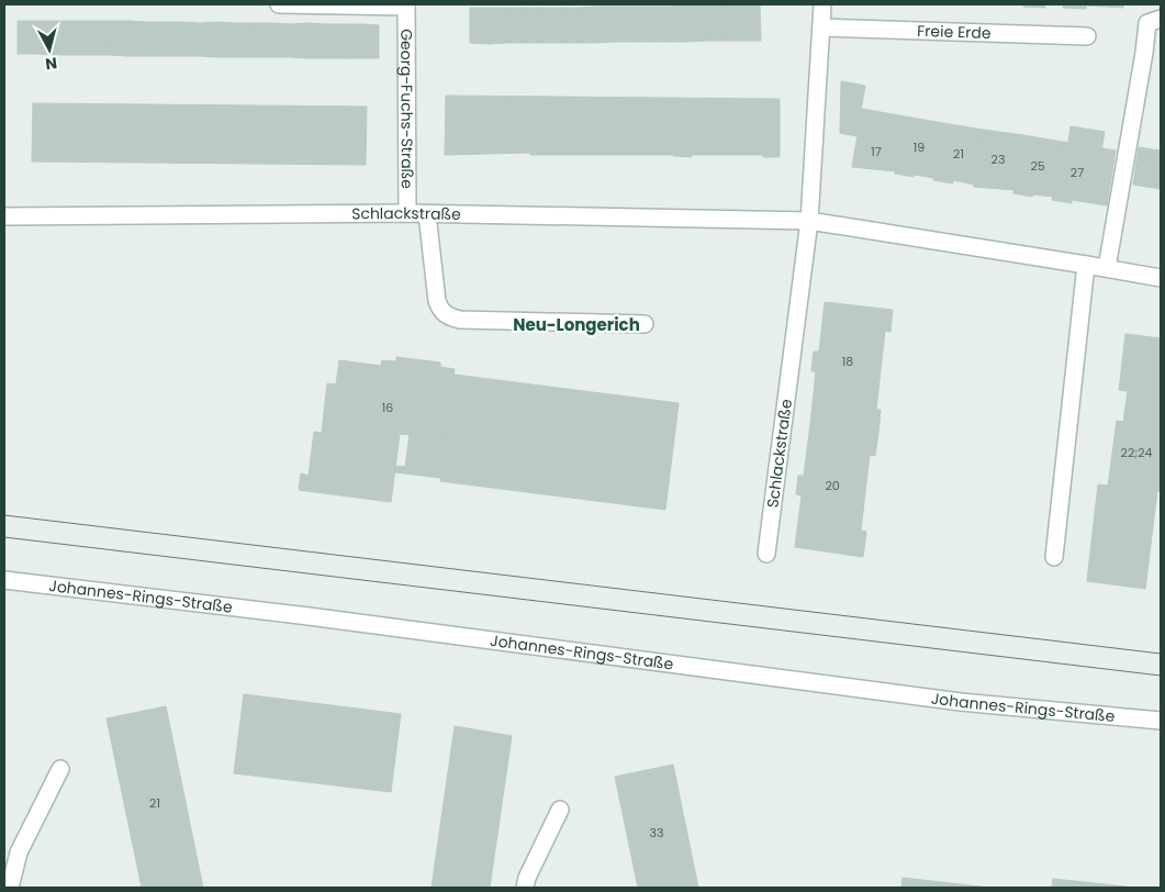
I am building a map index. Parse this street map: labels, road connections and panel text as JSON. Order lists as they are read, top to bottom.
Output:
{
  "streets": {
    "street": [
      "Freie Erde",
      "Georg-Fuchs-Straße",
      "Schlackstraße",
      "Johannes-Rings-Straße"
    ]
  },
  "crossings": [
    ["Georg-Fuchs-Straße", "Schlackstraße"]
  ],
  "districts": ["Neu-Longerich"],
  "house_numbers": [
    "19",
    "17",
    "21",
    "23",
    "25",
    "27",
    "18",
    "16",
    "22;24",
    "20",
    "21",
    "33"
  ],
  "north": "bottom"
}
